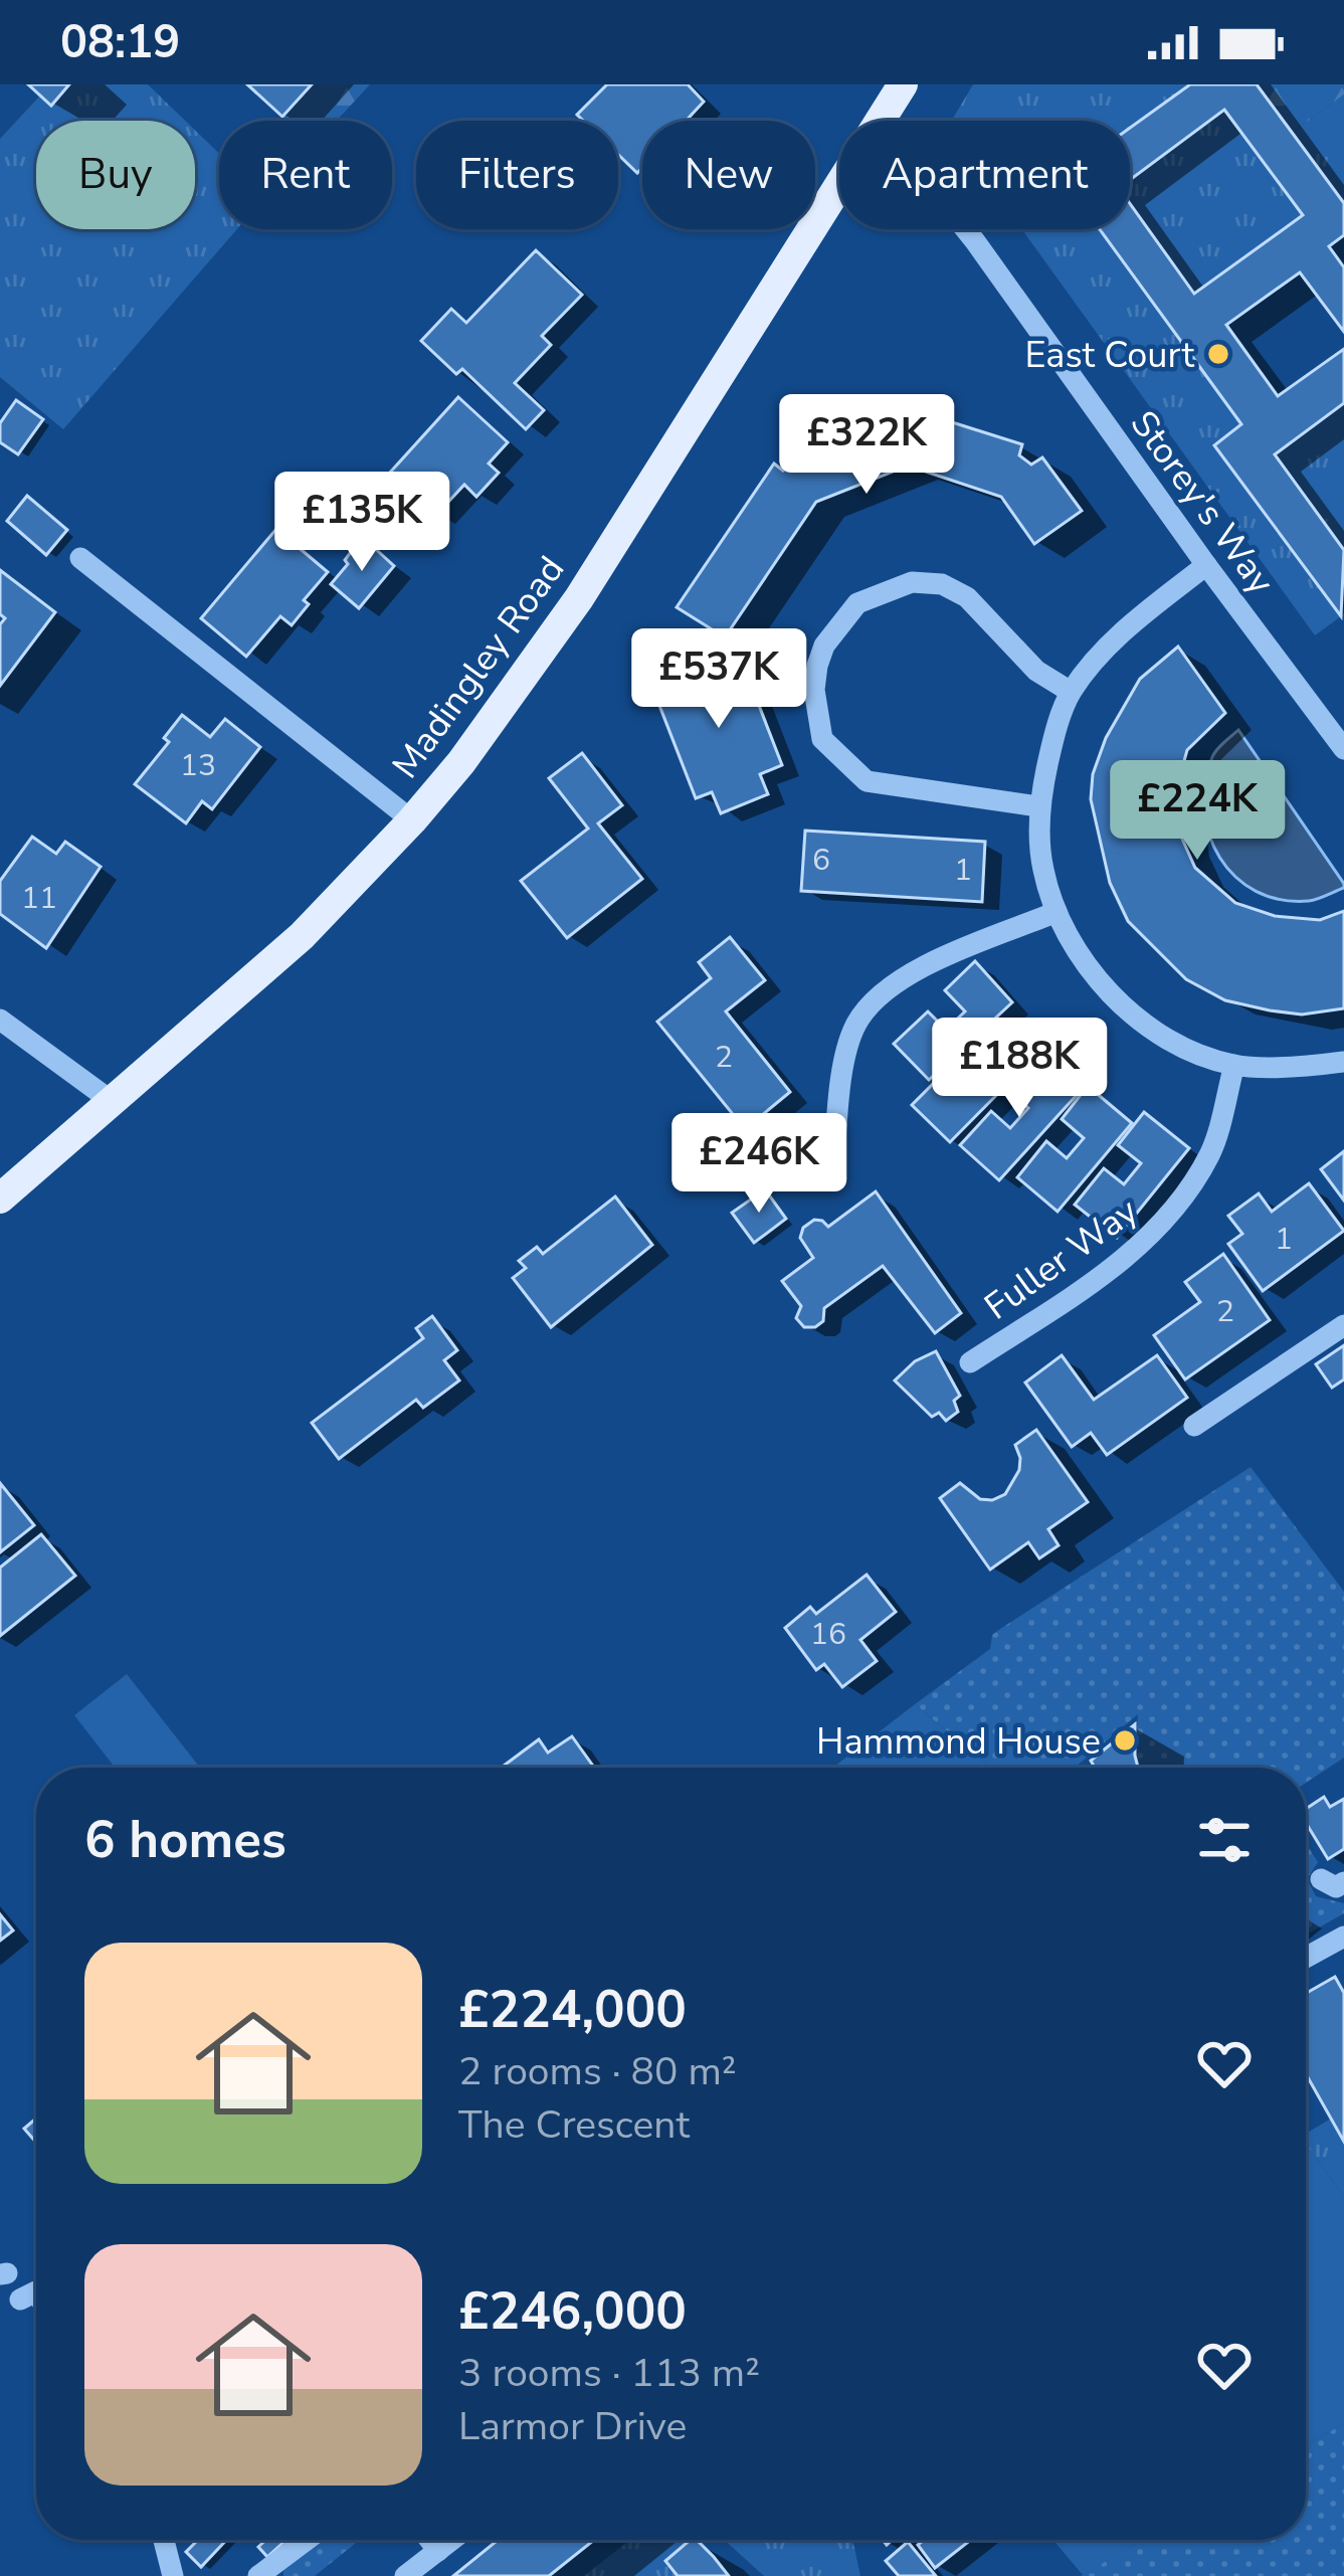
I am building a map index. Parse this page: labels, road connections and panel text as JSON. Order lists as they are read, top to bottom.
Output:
{
  "streets": {
    "main road": ["Madingley Road"],
    "street": ["Storey's Way", "Fuller Way"]
  },
  "places": ["East Court", "Hammond House"],
  "house_numbers": [
    "13",
    "6",
    "1",
    "11",
    "2",
    "1",
    "2",
    "16"
  ],
  "page": {
    "status": "08:19",
    "chip": [
      "Buy",
      "Rent",
      "Filters",
      "New",
      "Apartment"
    ],
    "price": [
      "£322K",
      "£135K",
      "£537K",
      "£224K",
      "£188K",
      "£246K"
    ],
    "heading": "6 homes",
    "list": [
      {
        "name": "£224,000",
        "note": "2 rooms · 80 m² · The Crescent"
      },
      {
        "name": "£246,000",
        "note": "3 rooms · 113 m² · Larmor Drive"
      }
    ]
  }
}
